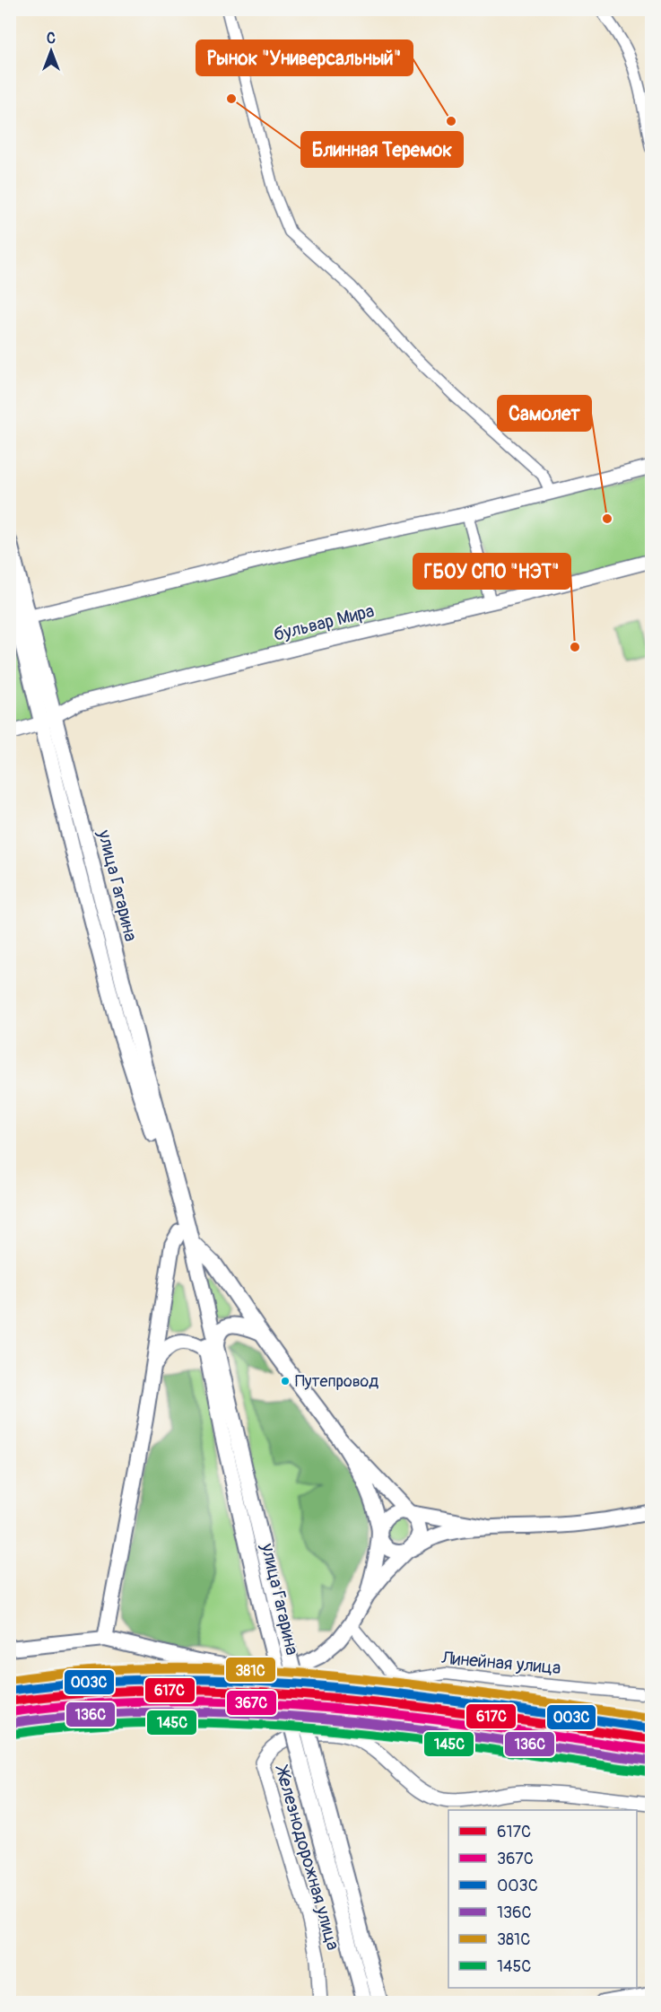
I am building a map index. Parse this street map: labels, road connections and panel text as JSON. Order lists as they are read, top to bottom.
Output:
{
  "streets": {
    "main road": ["улица Гагарина"],
    "street": ["бульвар Мира", "Линейная улица", "Железнодорожная улица"]
  },
  "crossings": [
    ["бульвар Мира", "улица Гагарина"]
  ],
  "places": [
    "Блинная Теремок",
    "Рынок \"Универсальный\"",
    "Самолет",
    "ГБОУ СПО \"НЭТ\"",
    "Путепровод"
  ],
  "lines": [
    "transit line 381С",
    "transit line 003С",
    "transit line 617C",
    "transit line 367С",
    "transit line 136С",
    "transit line 145С"
  ],
  "legend": [
    "617C",
    "367С",
    "003С",
    "136С",
    "381С",
    "145С"
  ],
  "north": "top"
}
